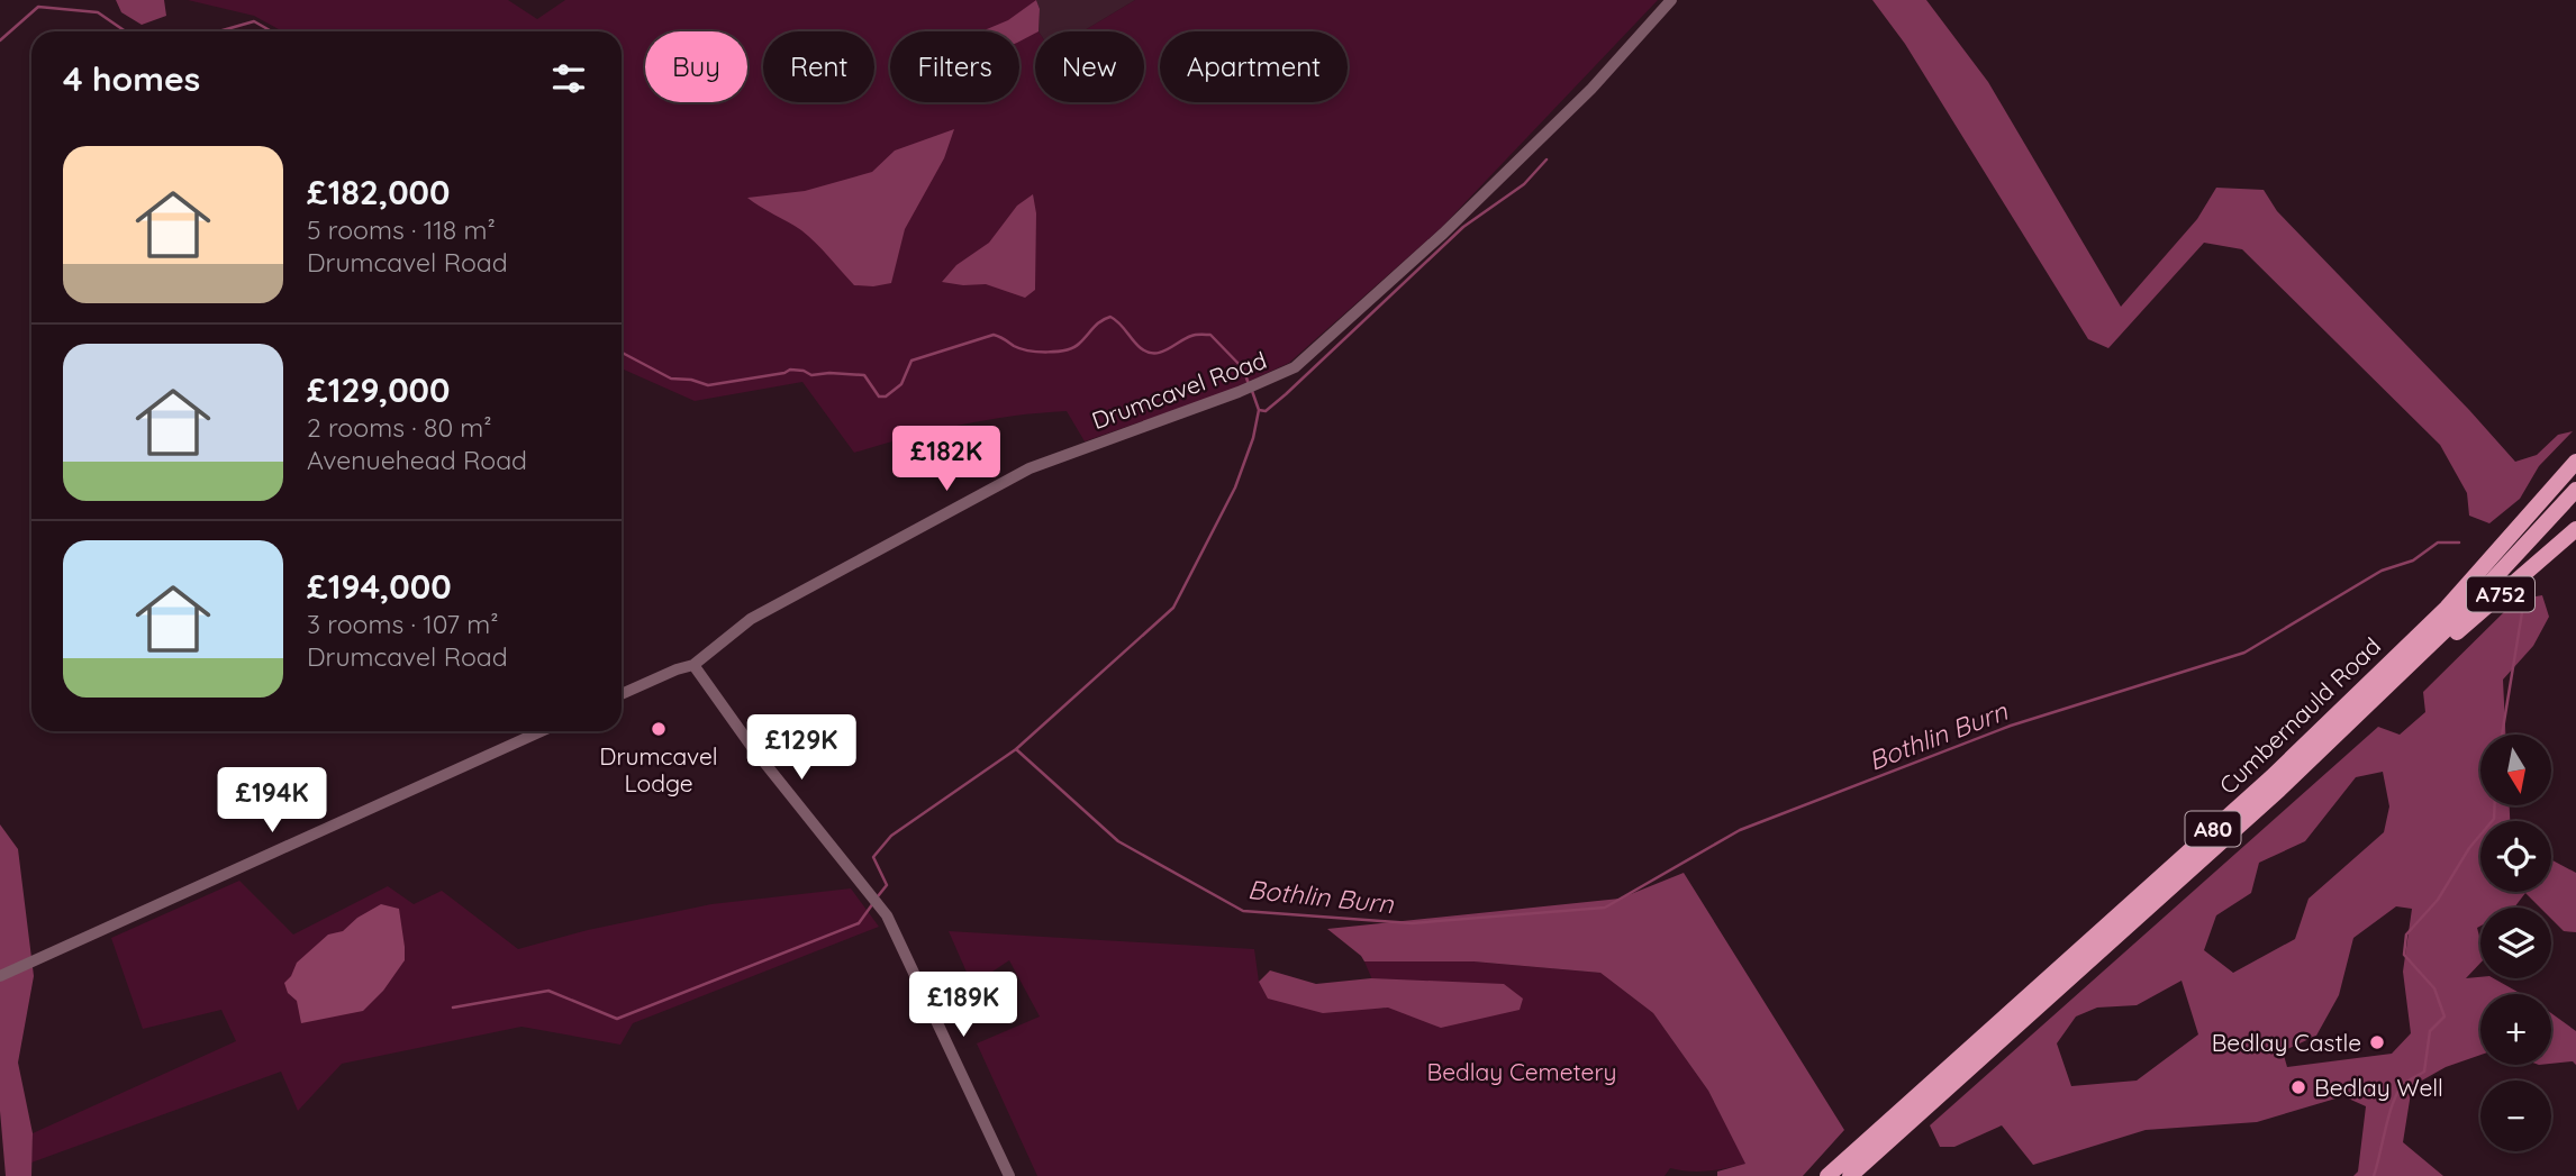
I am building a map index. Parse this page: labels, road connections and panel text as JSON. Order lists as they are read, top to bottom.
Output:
{
  "streets": {
    "main road": ["A752", "Cumbernauld Road", "A80"],
    "street": ["Drumcavel Road"]
  },
  "water": ["Bothlin Burn"],
  "parks": ["Bedlay Cemetery"],
  "places": ["Drumcavel Lodge", "Bedlay Castle", "Bedlay Well"],
  "north": "bottom",
  "page": {
    "chip": [
      "Buy",
      "Rent",
      "Filters",
      "New",
      "Apartment"
    ],
    "heading": "4 homes",
    "list": [
      {
        "name": "£182,000",
        "note": "5 rooms · 118 m² · Drumcavel Road"
      },
      {
        "name": "£129,000",
        "note": "2 rooms · 80 m² · Avenuehead Road"
      },
      {
        "name": "£194,000",
        "note": "3 rooms · 107 m² · Drumcavel Road"
      }
    ],
    "price": [
      "£182K",
      "£129K",
      "£194K",
      "£189K"
    ],
    "map_buttons": ["+", "−"]
  }
}
